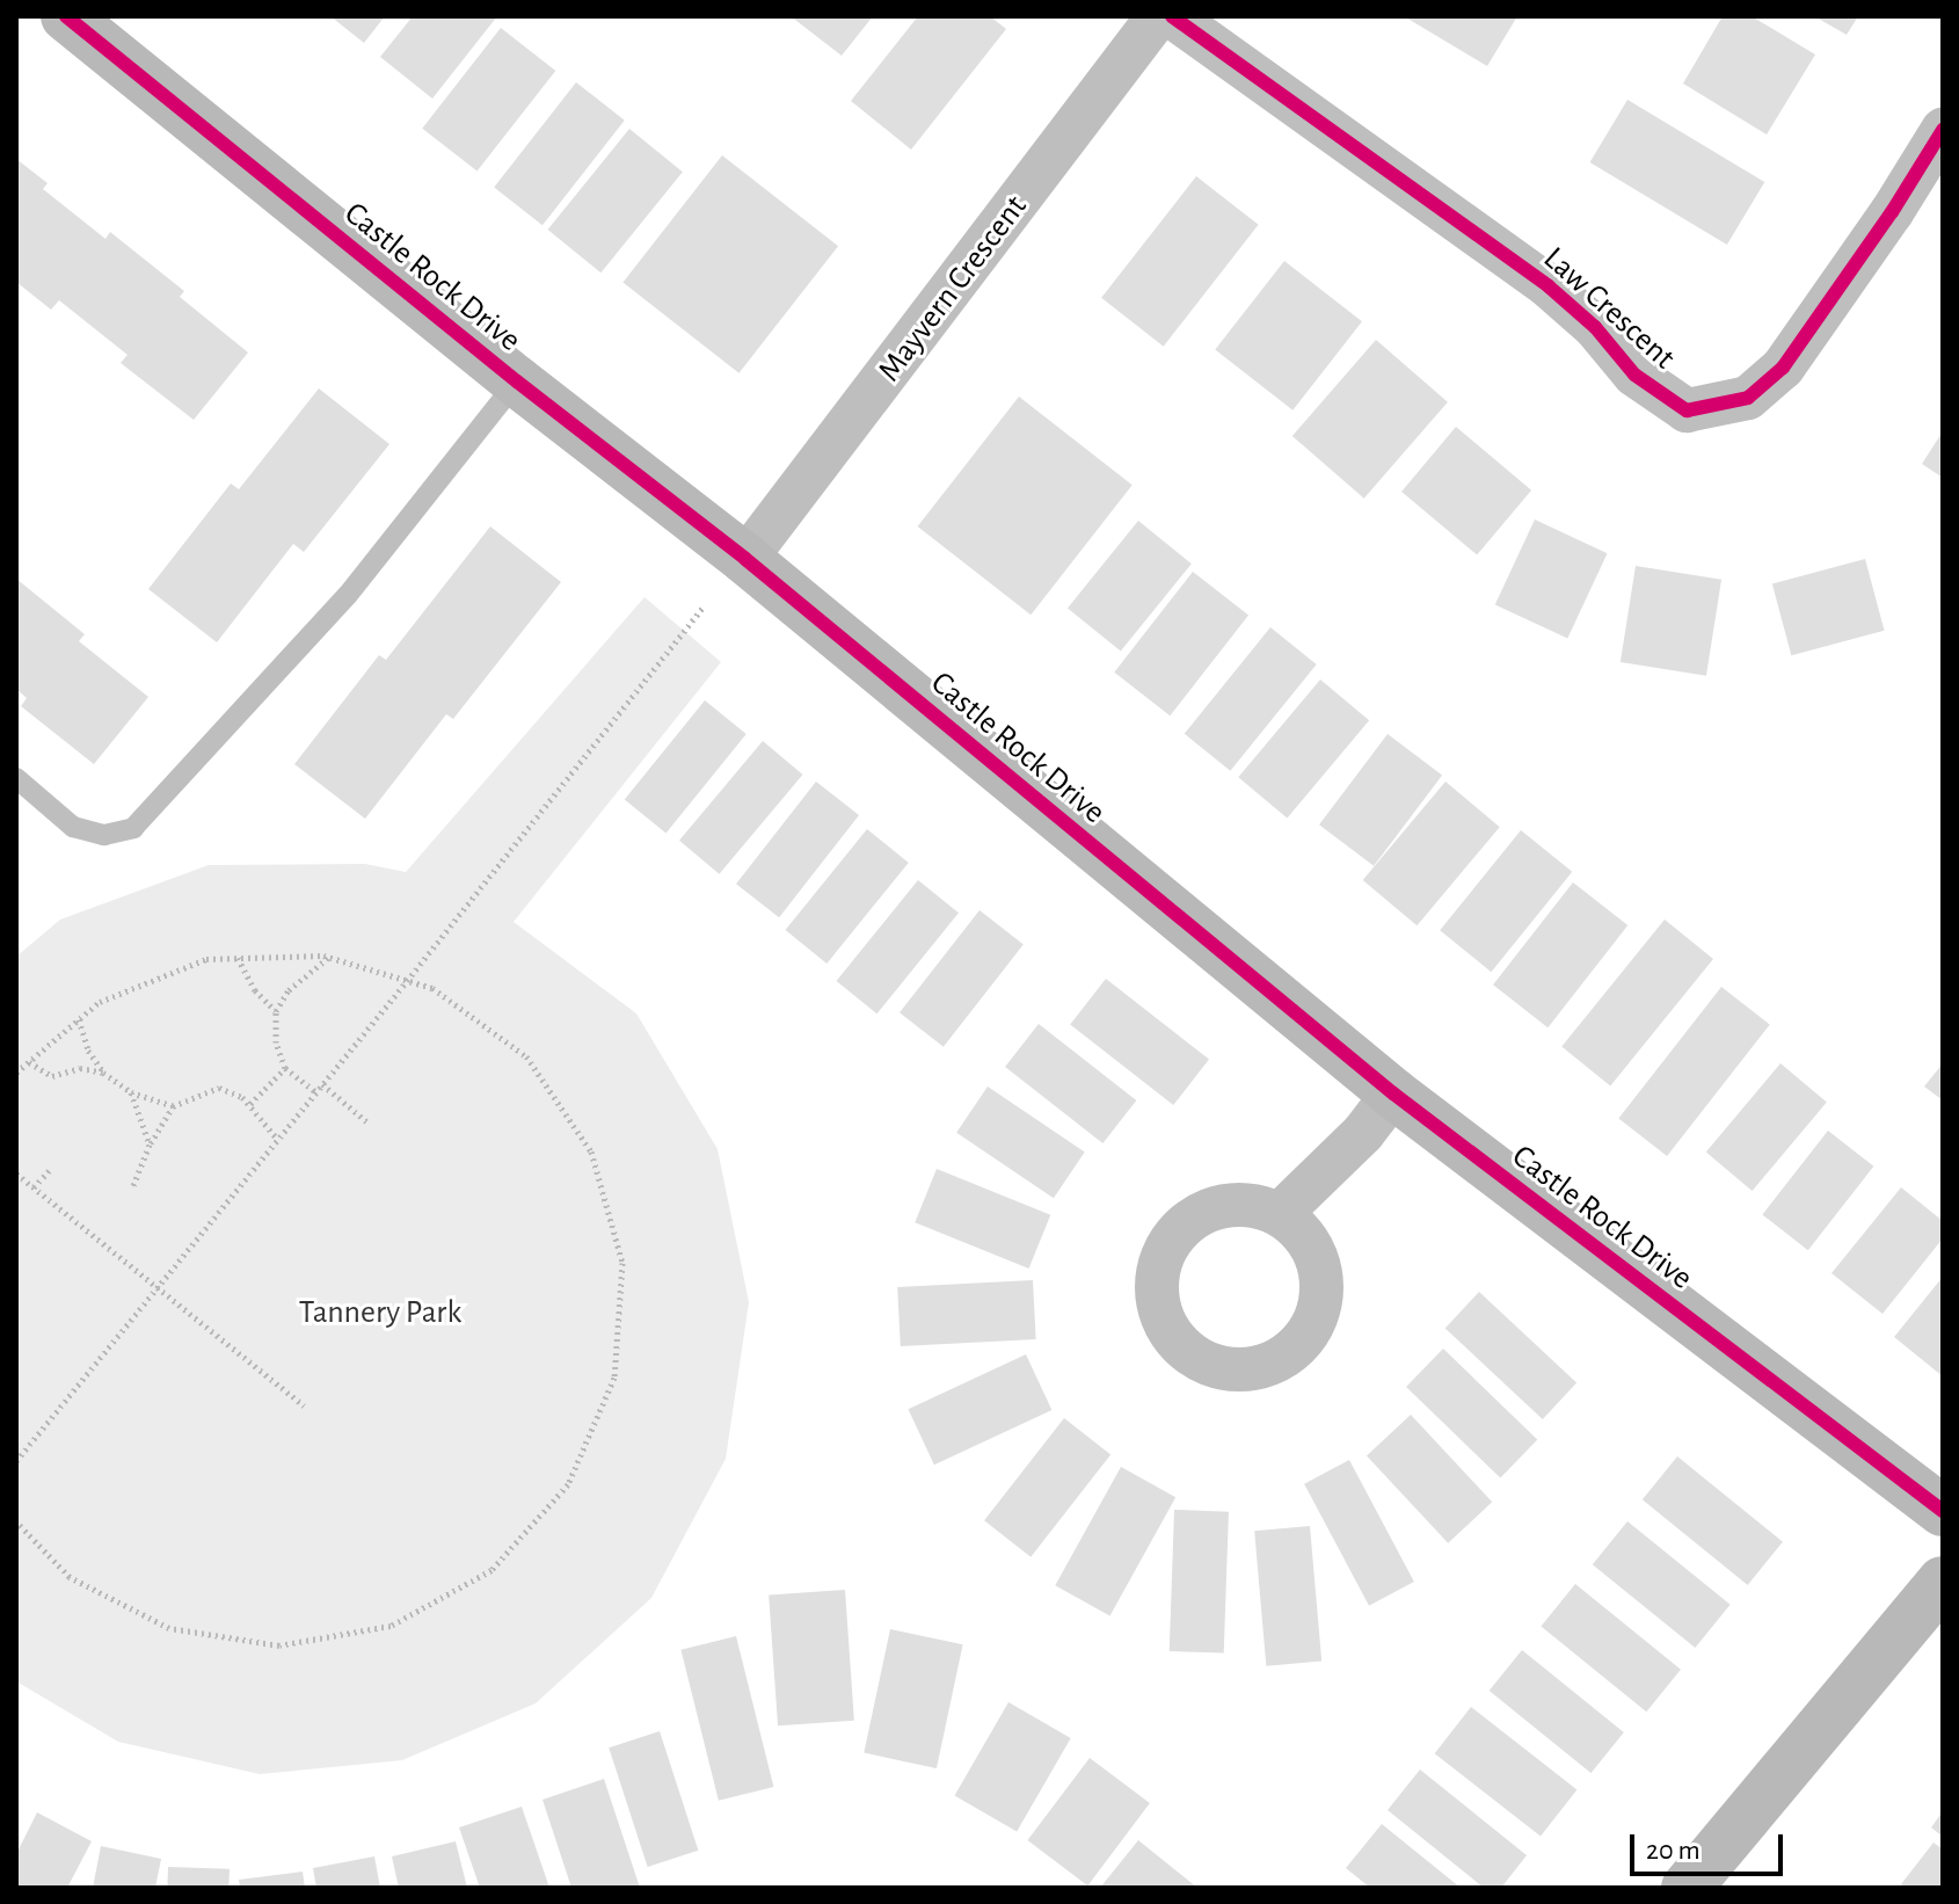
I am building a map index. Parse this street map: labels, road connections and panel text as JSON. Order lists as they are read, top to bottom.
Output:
{
  "streets": {
    "street": ["Castle Rock Drive", "Mayvern Crescent", "Law Crescent"]
  },
  "crossings": [
    ["Castle Rock Drive", "Mayvern Crescent"]
  ],
  "parks": ["Tannery Park"],
  "scale_bar": "20 m"
}
